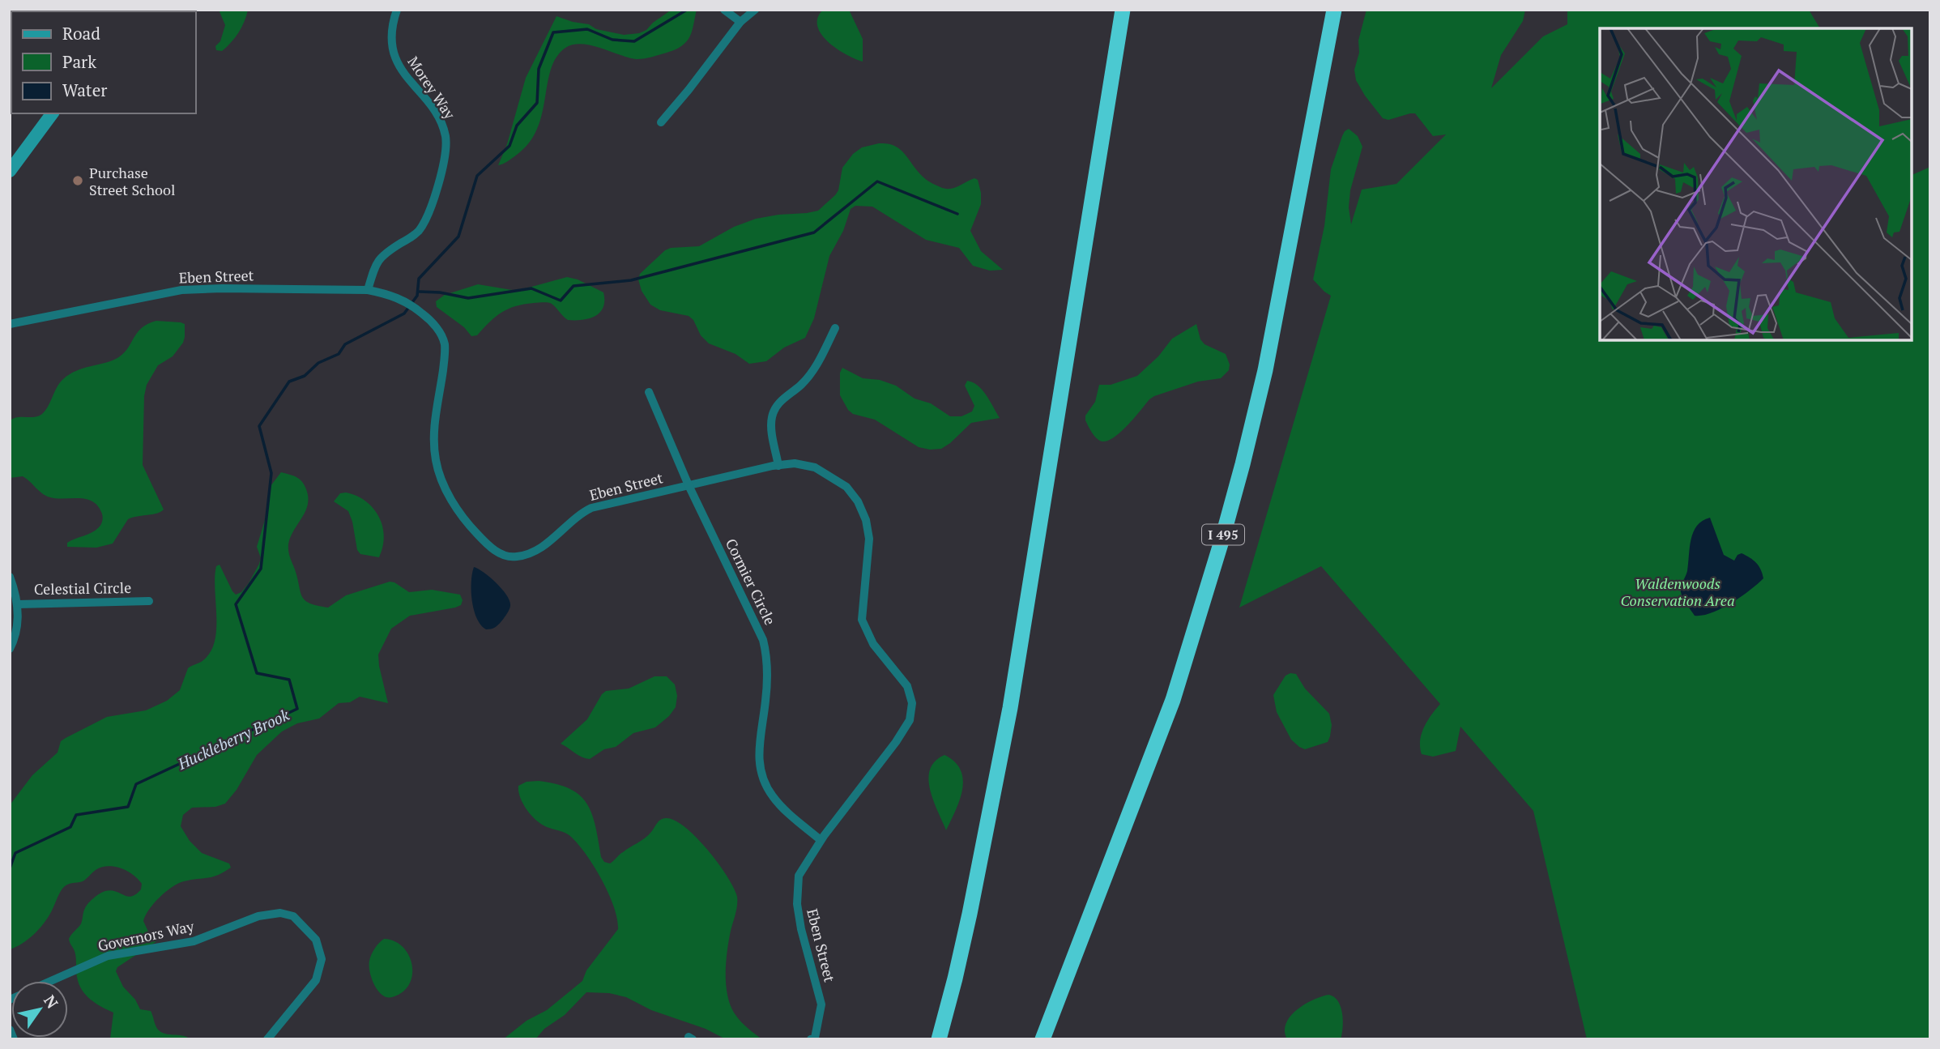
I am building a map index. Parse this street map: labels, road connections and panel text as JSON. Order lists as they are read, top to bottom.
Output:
{
  "streets": {
    "highway": ["I 495"],
    "street": [
      "Morey Way",
      "Eben Street",
      "Cormier Circle",
      "Celestial Circle",
      "Governors Way"
    ]
  },
  "crossings": [
    ["Morey Way", "Eben Street"],
    ["Eben Street", "Cormier Circle"]
  ],
  "water": ["Huckleberry Brook"],
  "parks": ["Waldenwoods Conservation Area"],
  "places": ["Purchase Street School"],
  "legend": ["Road", "Park", "Water"],
  "north": "top right"
}
